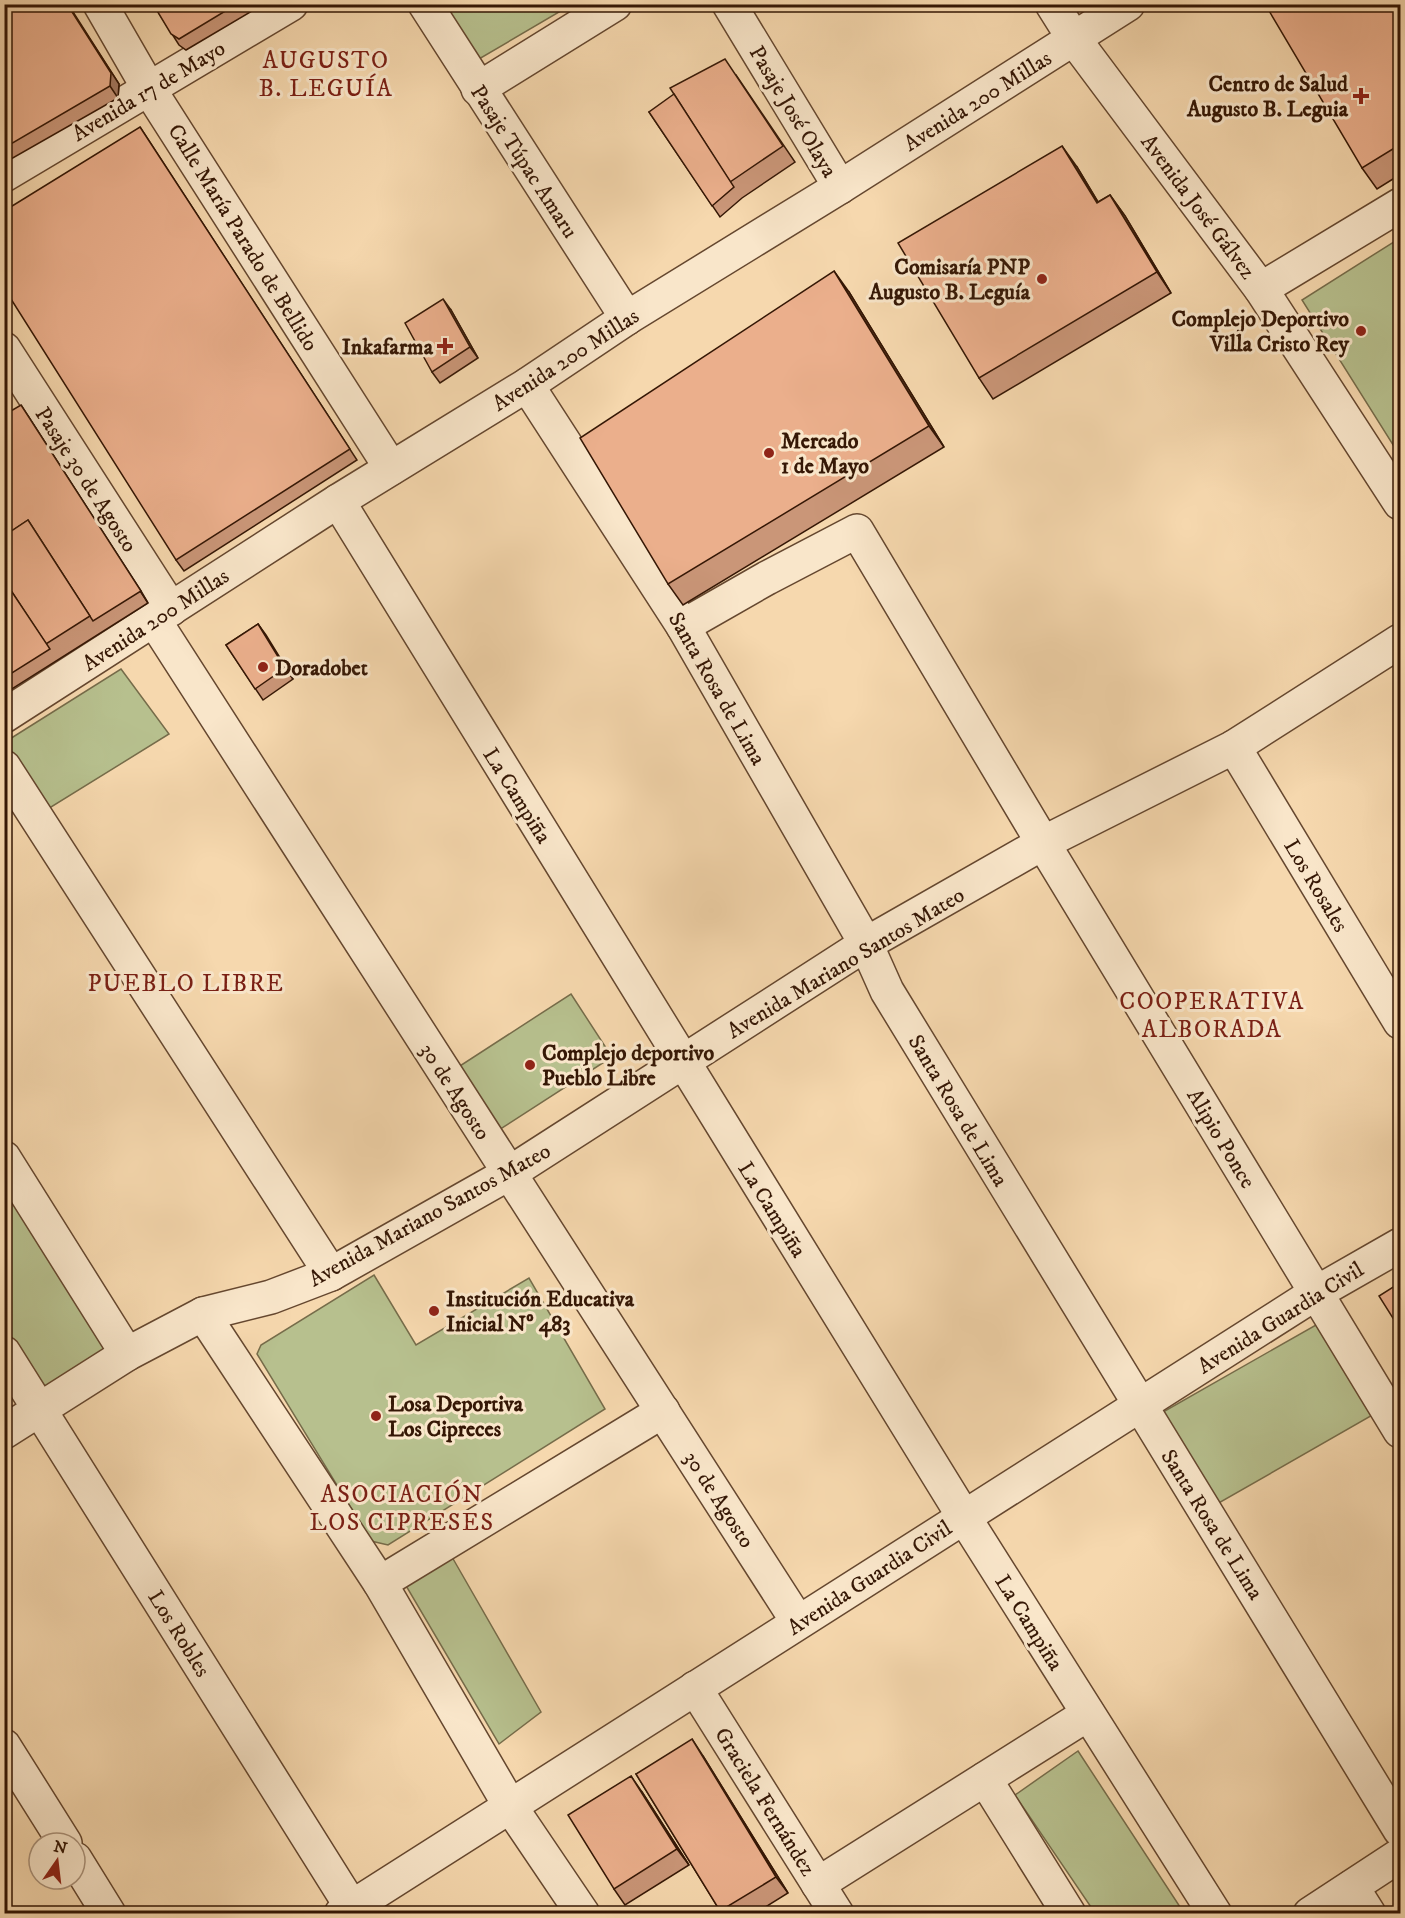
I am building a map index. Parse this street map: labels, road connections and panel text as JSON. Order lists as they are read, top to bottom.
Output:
{
  "streets": {
    "street": [
      "Avenida 17 de Mayo",
      "Avenida 200 Millas",
      "Pasaje José Olaya",
      "Pasaje Túpac Amaru",
      "Avenida José Gálvez",
      "Calle María Parado de Bellido",
      "Pasaje 30 de Agosto",
      "Santa Rosa de Lima",
      "La Campiña",
      "Los Rosales",
      "Avenida Mariano Santos Mateo",
      "30 de Agosto",
      "Alipio Ponce",
      "Avenida Guardia Civil",
      "Los Robles",
      "Graciela Fernández"
    ]
  },
  "crossings": [
    ["Avenida 17 de Mayo", "Calle María Parado de Bellido"],
    ["Avenida 200 Millas", "Pasaje José Olaya"],
    ["Avenida 200 Millas", "Pasaje Túpac Amaru"],
    ["Avenida 200 Millas", "Avenida José Gálvez"],
    ["Avenida 200 Millas", "Calle María Parado de Bellido"],
    ["Avenida 200 Millas", "Pasaje 30 de Agosto"],
    ["Avenida 200 Millas", "Santa Rosa de Lima"],
    ["Avenida 200 Millas", "La Campiña"],
    ["Avenida 200 Millas", "30 de Agosto"],
    ["Pasaje 30 de Agosto", "30 de Agosto"],
    ["Santa Rosa de Lima", "Avenida Mariano Santos Mateo"],
    ["Santa Rosa de Lima", "Alipio Ponce"],
    ["Santa Rosa de Lima", "Avenida Guardia Civil"],
    ["La Campiña", "Avenida Mariano Santos Mateo"],
    ["La Campiña", "Avenida Guardia Civil"],
    ["Los Rosales", "Avenida Mariano Santos Mateo"],
    ["Avenida Mariano Santos Mateo", "30 de Agosto"],
    ["Avenida Mariano Santos Mateo", "Alipio Ponce"],
    ["Avenida Mariano Santos Mateo", "Los Robles"],
    ["30 de Agosto", "Avenida Guardia Civil"],
    ["Alipio Ponce", "Avenida Guardia Civil"],
    ["Avenida Guardia Civil", "Los Robles"],
    ["Avenida Guardia Civil", "Graciela Fernández"]
  ],
  "districts": [
    "AUGUSTO B. LEGUÍA",
    "PUEBLO LIBRE",
    "COOPERATIVA ALBORADA",
    "ASOCIACIÓN LOS CIPRESES"
  ],
  "places": {
    "health": ["Centro de Salud Augusto B. Leguia", "Inkafarma"],
    "other": [
      "Comisaría PNP Augusto B. Leguía",
      "Complejo Deportivo Villa Cristo Rey",
      "Mercado 1 de Mayo",
      "Doradobet",
      "Complejo deportivo Pueblo Libre",
      "Institución Educativa Inicial Nº 483",
      "Losa Deportiva Los Cipreces"
    ]
  },
  "north": "top"
}
